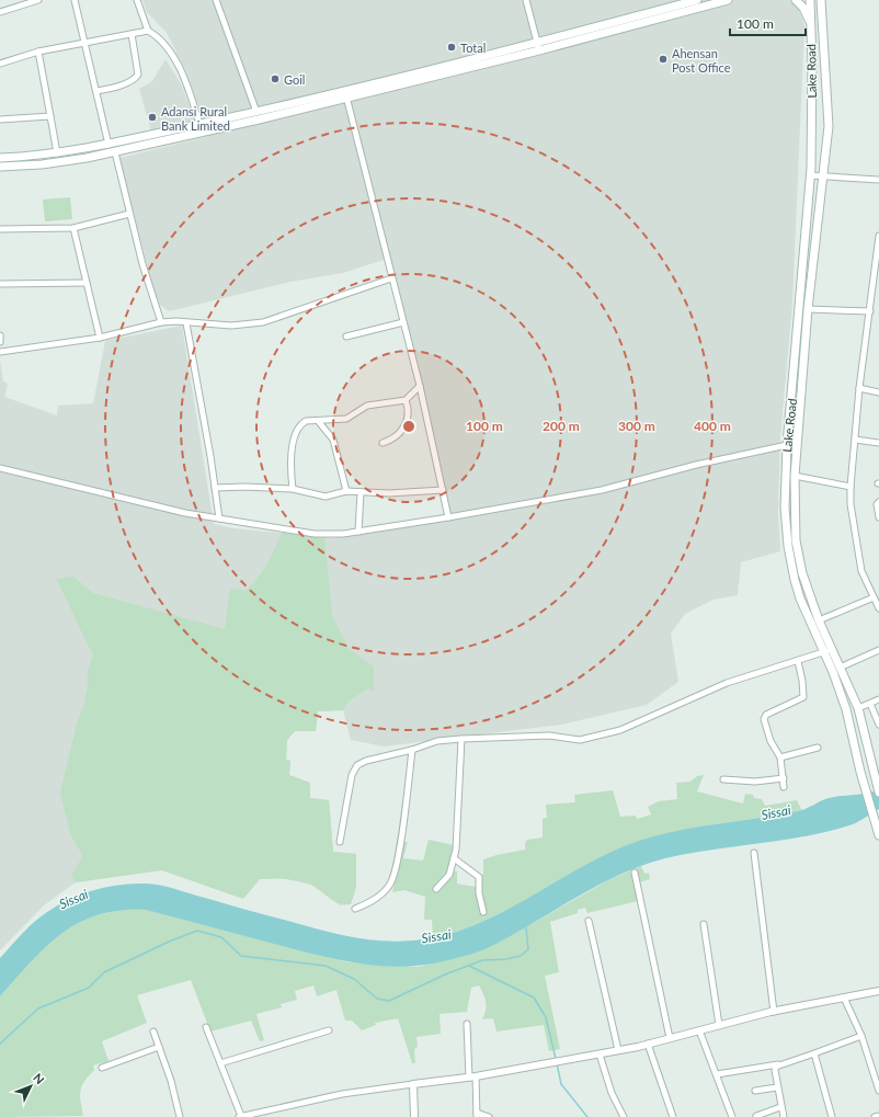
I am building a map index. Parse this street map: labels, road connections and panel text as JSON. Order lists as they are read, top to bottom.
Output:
{
  "streets": {
    "main road": ["Lake Road"]
  },
  "water": ["Sissai"],
  "places": [
    "Total",
    "Ahensan Post Office",
    "Goil",
    "Adansi Rural Bank Limited"
  ],
  "scale_bar": "100 m",
  "north": "top right",
  "rings": [
    "100 m",
    "200 m",
    "300 m",
    "400 m"
  ]
}
